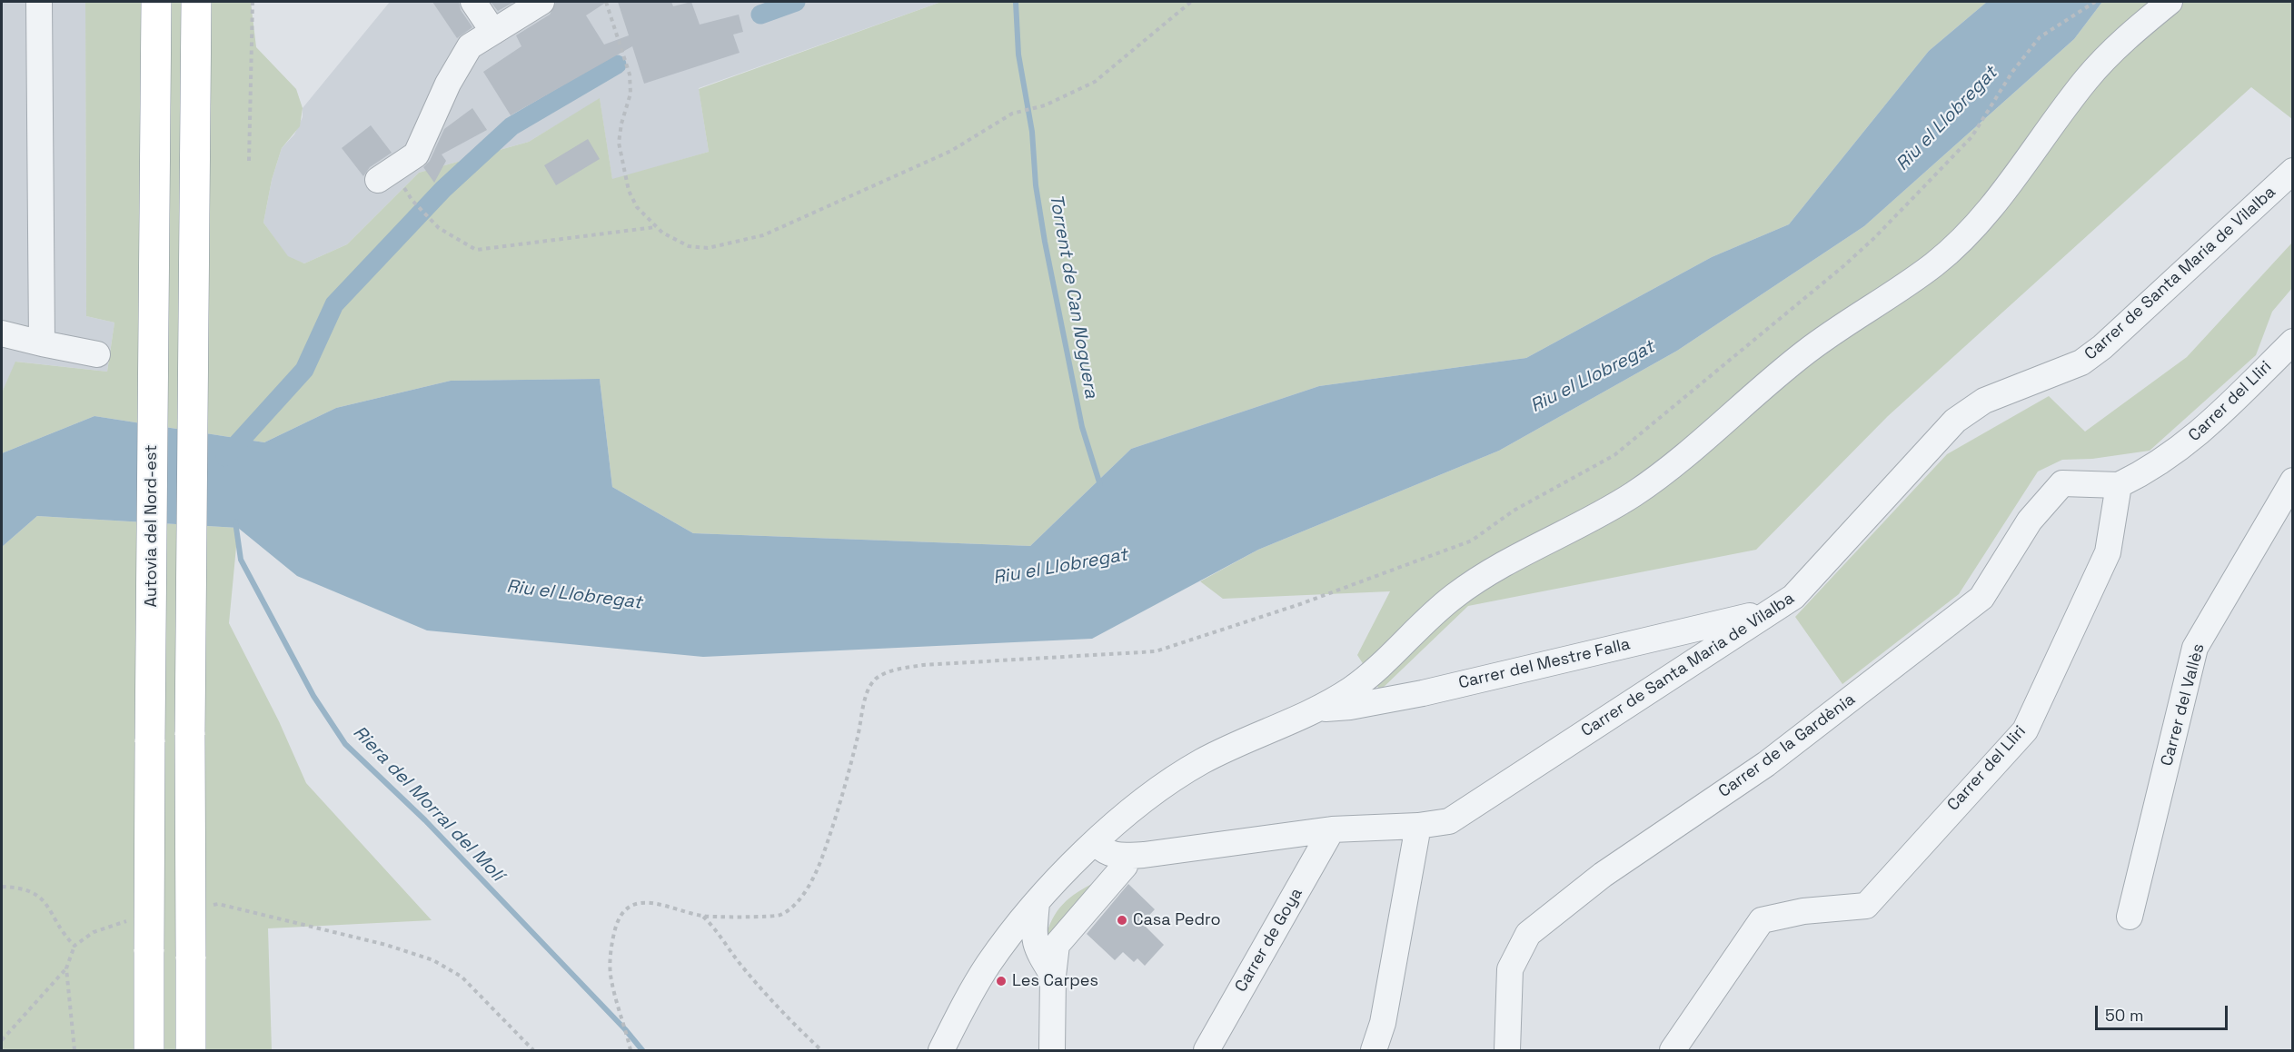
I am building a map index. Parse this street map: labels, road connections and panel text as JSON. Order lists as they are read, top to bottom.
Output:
{
  "streets": {
    "highway": ["Autovia del Nord-est"],
    "street": [
      "Carrer de Santa Maria de Vilalba",
      "Carrer del Lliri",
      "Carrer del Mestre Falla",
      "Carrer del Vallès",
      "Carrer de la Gardènia",
      "Carrer de Goya"
    ]
  },
  "crossings": [
    ["Carrer de Santa Maria de Vilalba", "Carrer del Mestre Falla"],
    ["Carrer de Santa Maria de Vilalba", "Carrer de Goya"],
    ["Carrer del Lliri", "Carrer de la Gardènia"]
  ],
  "water": ["Riu el Llobregat", "Torrent de Can Noguera", "Riera del Morral del Molí"],
  "places": ["Casa Pedro", "Les Carpes"],
  "scale_bar": "50 m"
}
